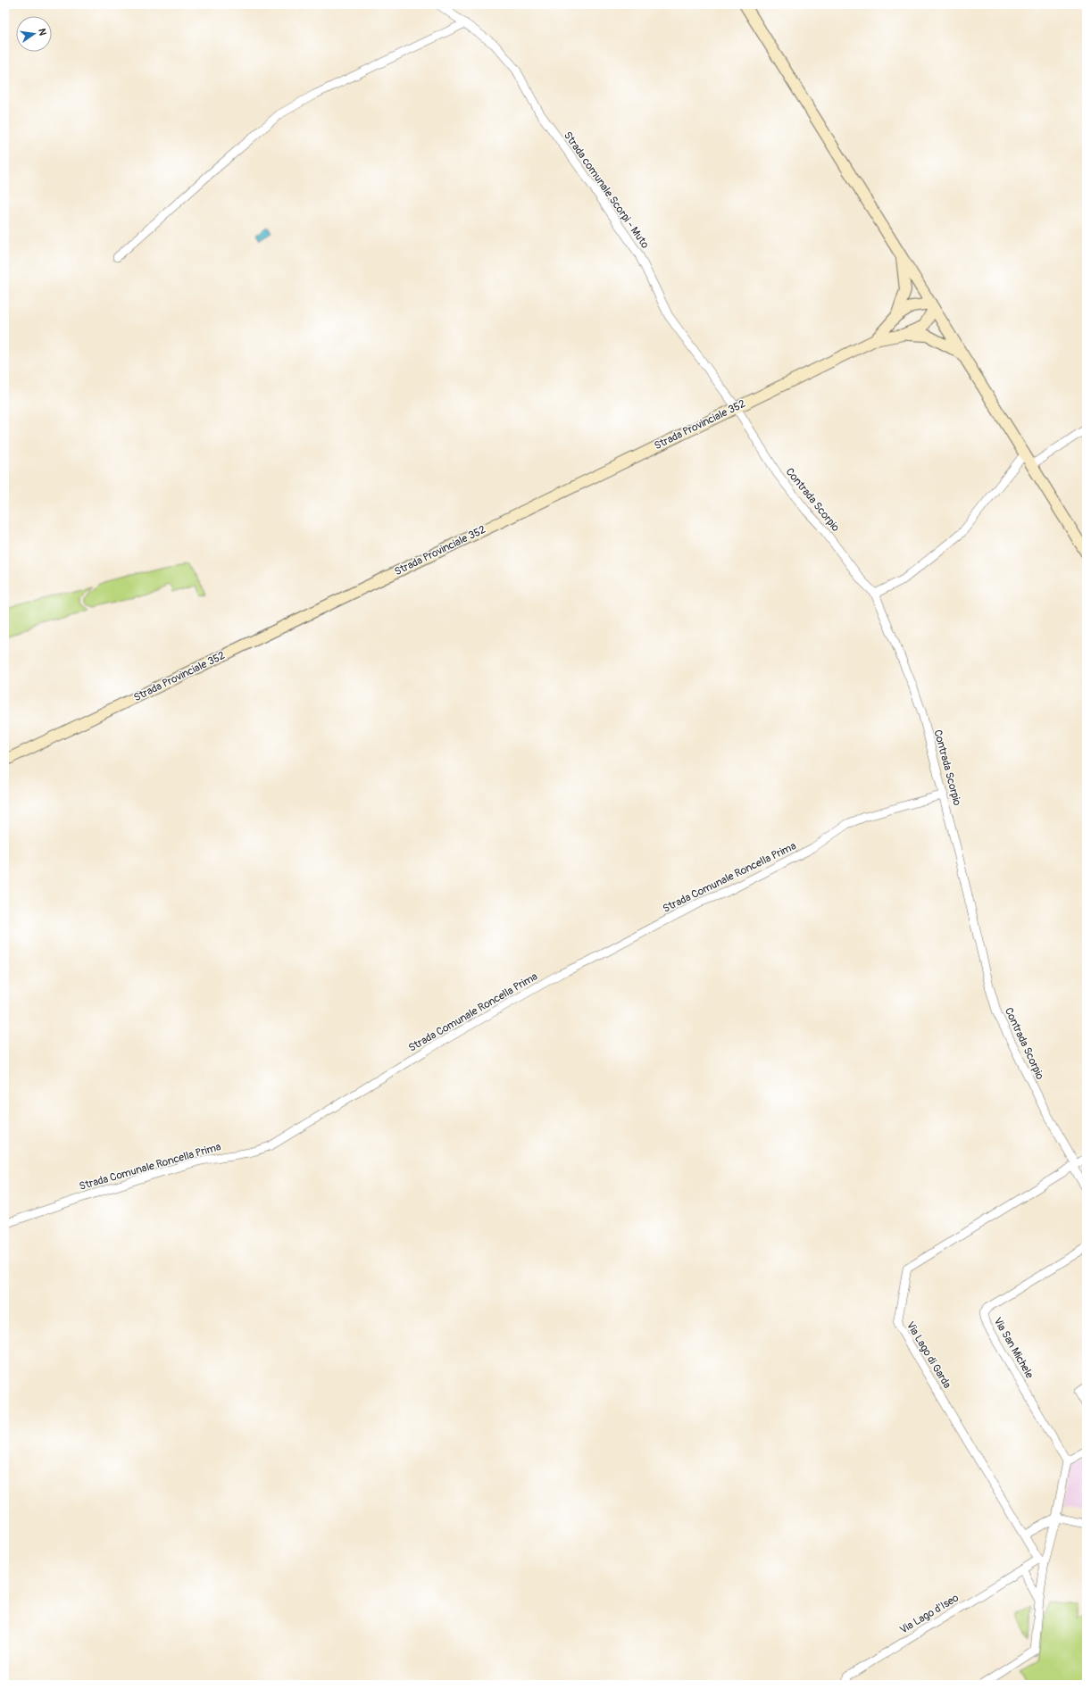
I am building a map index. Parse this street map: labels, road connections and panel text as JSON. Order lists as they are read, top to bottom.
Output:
{
  "streets": {
    "main road": ["Strada Provinciale 352"],
    "street": [
      "Strada comunale Scorpi - Muto",
      "Contrada Scorpio",
      "Strada Comunale Roncella Prima",
      "Via San Michele",
      "Via Lago di Garda",
      "Via Lago d'Iseo"
    ]
  },
  "crossings": [
    ["Strada comunale Scorpi - Muto", "Strada Provinciale 352"],
    ["Strada comunale Scorpi - Muto", "Contrada Scorpio"],
    ["Strada Provinciale 352", "Contrada Scorpio"],
    ["Contrada Scorpio", "Strada Comunale Roncella Prima"],
    ["Contrada Scorpio", "Via Lago di Garda"],
    ["Via Lago di Garda", "Via Lago d'Iseo"]
  ],
  "north": "right"
}
